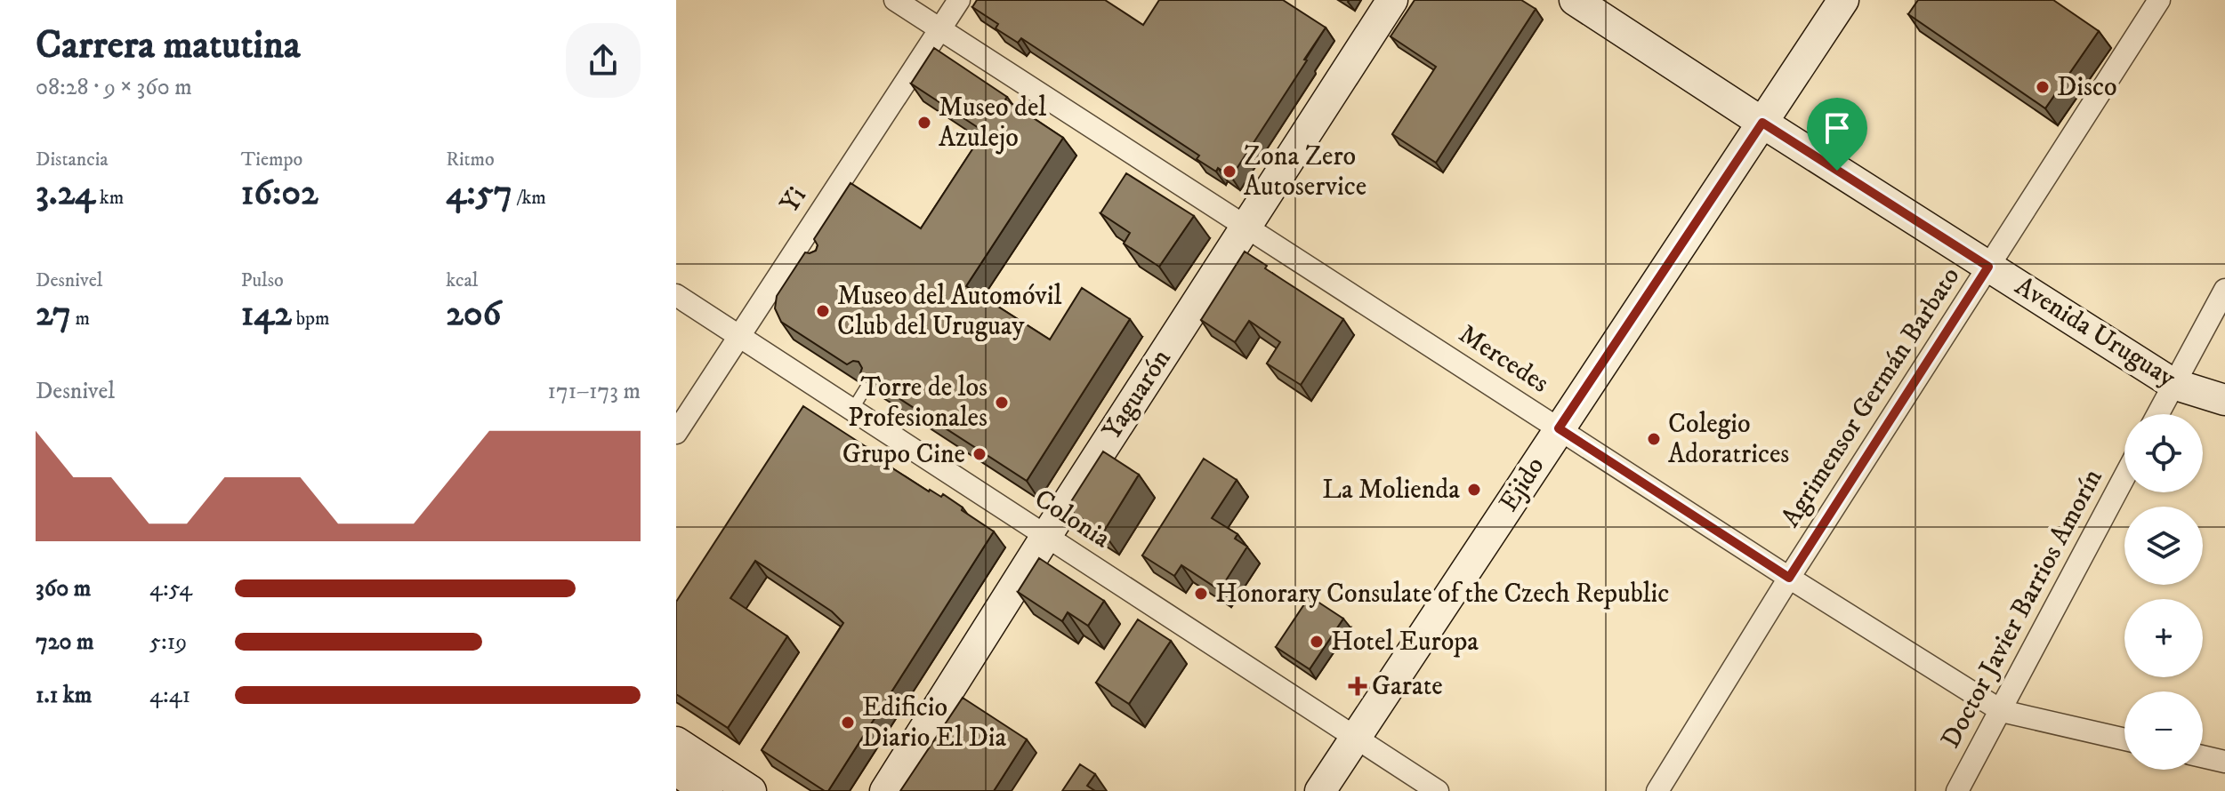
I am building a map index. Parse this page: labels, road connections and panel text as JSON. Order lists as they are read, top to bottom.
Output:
{
  "streets": {
    "street": [
      "Yi",
      "Avenida Uruguay",
      "Mercedes",
      "Yaguarón",
      "Agrimensor Germán Barbato",
      "Ejido",
      "Colonia",
      "Doctor Javier Barrios Amorín"
    ]
  },
  "crossings": [
    ["Yi", "Mercedes"],
    ["Yi", "Colonia"],
    ["Avenida Uruguay", "Agrimensor Germán Barbato"],
    ["Avenida Uruguay", "Ejido"],
    ["Mercedes", "Yaguarón"],
    ["Mercedes", "Agrimensor Germán Barbato"],
    ["Mercedes", "Ejido"],
    ["Mercedes", "Doctor Javier Barrios Amorín"],
    ["Yaguarón", "Colonia"],
    ["Ejido", "Colonia"]
  ],
  "places": {
    "other": [
      "Disco",
      "Museo del Azulejo",
      "Zona Zero Autoservice",
      "Museo del Automóvil Club del Uruguay",
      "Torre de los Profesionales",
      "Colegio Adoratrices",
      "Grupo Cine",
      "La Molienda",
      "Honorary Consulate of the Czech Republic",
      "Hotel Europa",
      "Edificio Diario El Dia"
    ],
    "health": ["Garate"]
  },
  "page": {
    "heading": ["Carrera matutina", "08:28 · 9 × 360 m"],
    "stats": [
      ["Distancia", "3.24 km"],
      ["Tiempo", "16:02"],
      ["Ritmo", "4:57 /km"],
      ["Desnivel", "27 m"],
      ["Pulso", "142 bpm"],
      ["kcal", "206"]
    ],
    "chart": ["Desnivel", "171–173 m"],
    "map_buttons": ["+", "−"],
    "list": [
      {
        "name": "360 m",
        "note": "4:54"
      },
      {
        "name": "720 m",
        "note": "5:19"
      },
      {
        "name": "1.1 km",
        "note": "4:41"
      }
    ]
  }
}
